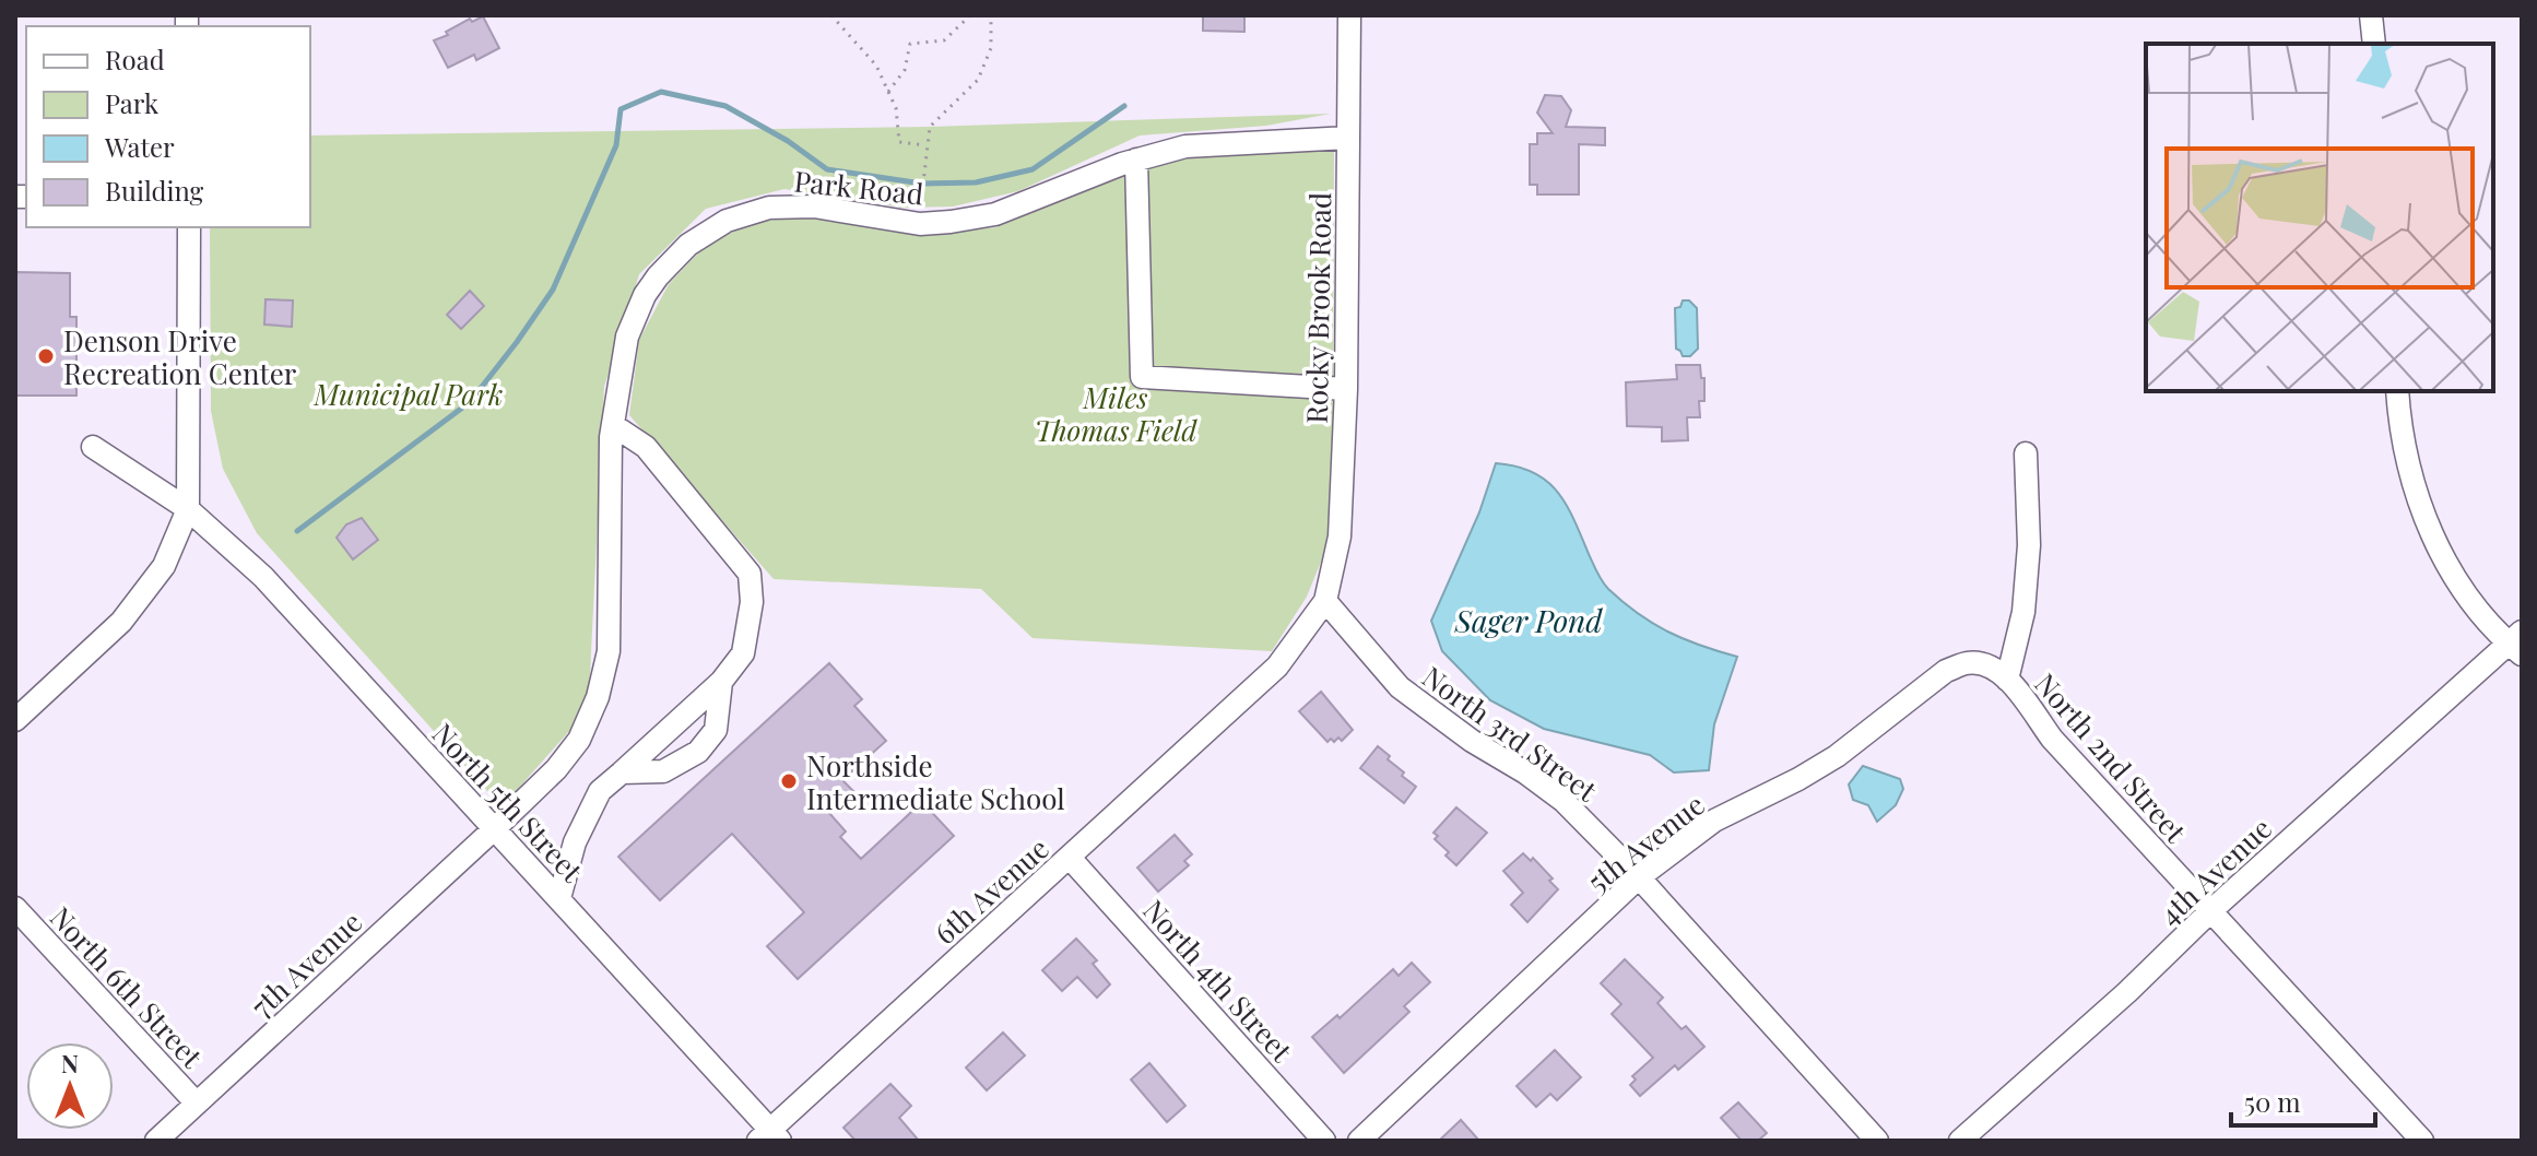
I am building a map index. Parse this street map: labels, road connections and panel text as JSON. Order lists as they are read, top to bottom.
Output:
{
  "streets": {
    "street": [
      "Park Road",
      "Rocky Brook Road",
      "North 3rd Street",
      "North 2nd Street",
      "North 5th Street",
      "5th Avenue",
      "4th Avenue",
      "6th Avenue",
      "7th Avenue",
      "North 4th Street",
      "North 6th Street"
    ]
  },
  "crossings": [
    ["Park Road", "Rocky Brook Road"],
    ["Park Road", "North 5th Street"],
    ["Park Road", "7th Avenue"],
    ["Rocky Brook Road", "North 3rd Street"],
    ["Rocky Brook Road", "6th Avenue"],
    ["North 3rd Street", "5th Avenue"],
    ["North 3rd Street", "6th Avenue"],
    ["North 2nd Street", "5th Avenue"],
    ["North 2nd Street", "4th Avenue"],
    ["North 5th Street", "6th Avenue"],
    ["North 5th Street", "7th Avenue"],
    ["6th Avenue", "North 4th Street"],
    ["7th Avenue", "North 6th Street"]
  ],
  "water": ["Sager Pond"],
  "parks": ["Municipal Park", "Miles Thomas Field"],
  "places": ["Denson Drive Recreation Center", "Northside Intermediate School"],
  "legend": [
    "Road",
    "Park",
    "Water",
    "Building"
  ],
  "scale_bar": "50 m",
  "north": "top"
}
